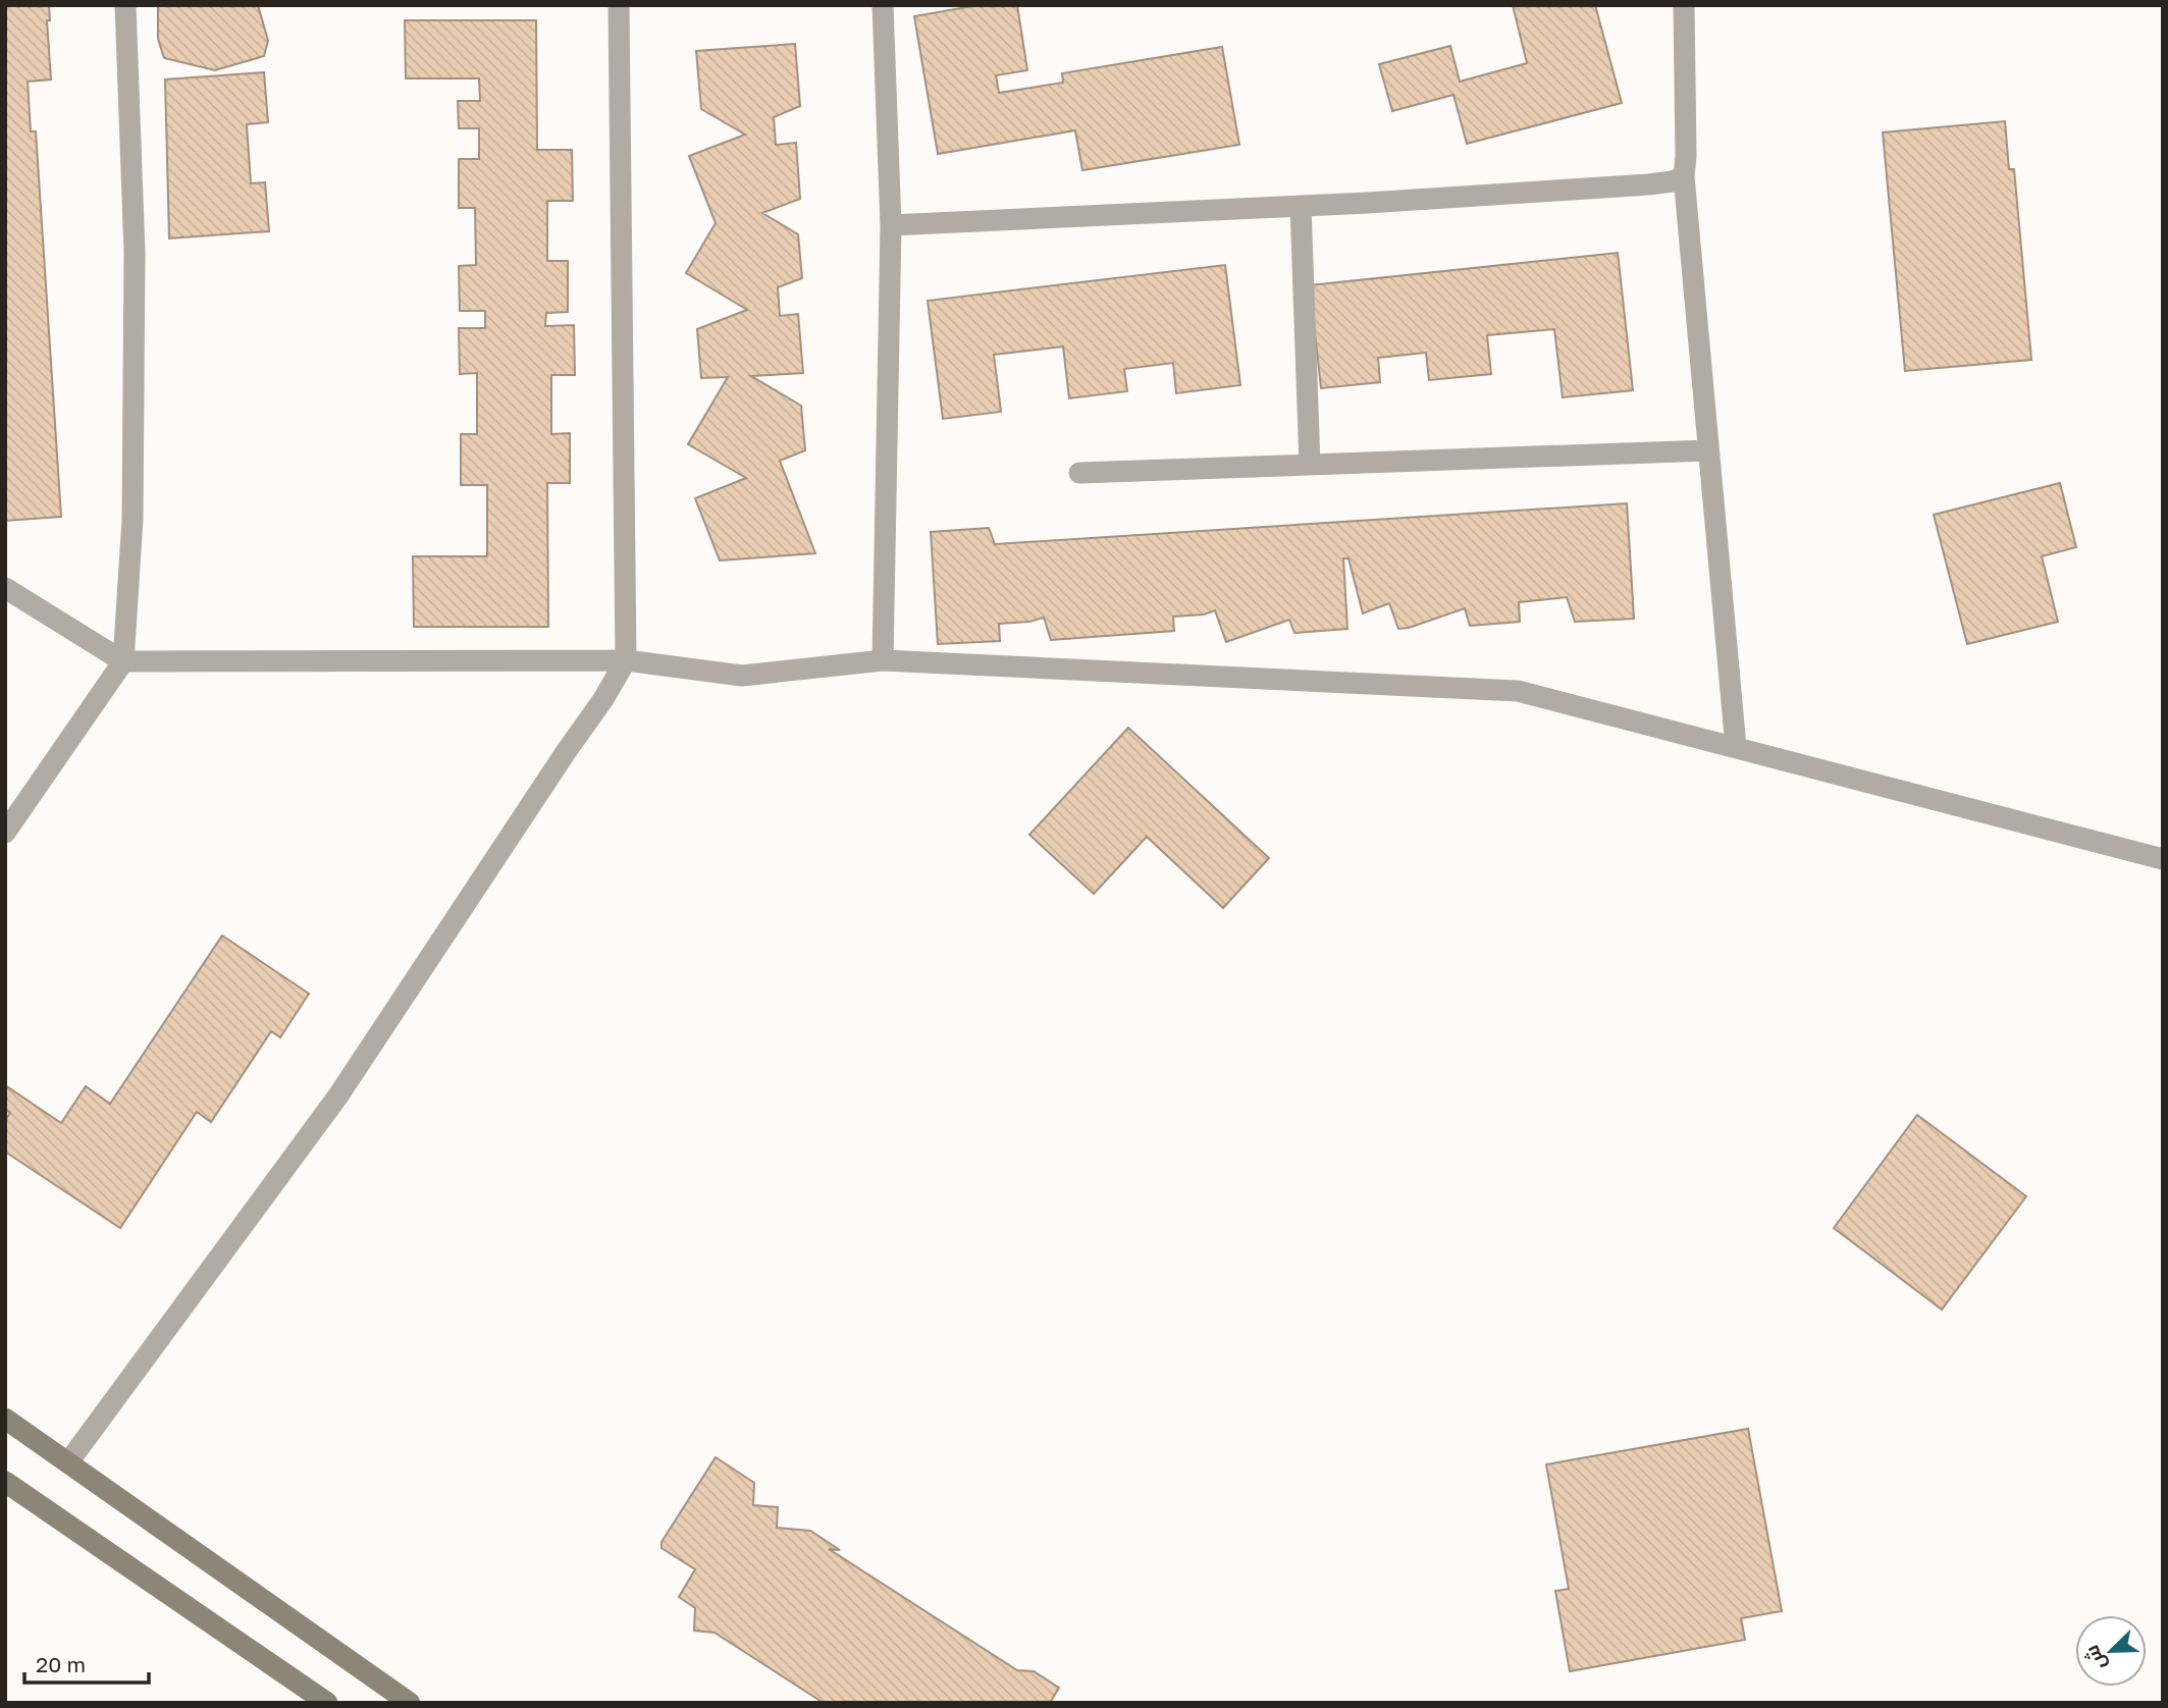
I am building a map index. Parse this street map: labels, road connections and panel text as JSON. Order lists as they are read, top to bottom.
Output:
{
  "scale_bar": "20 m",
  "north": "bottom left"
}
